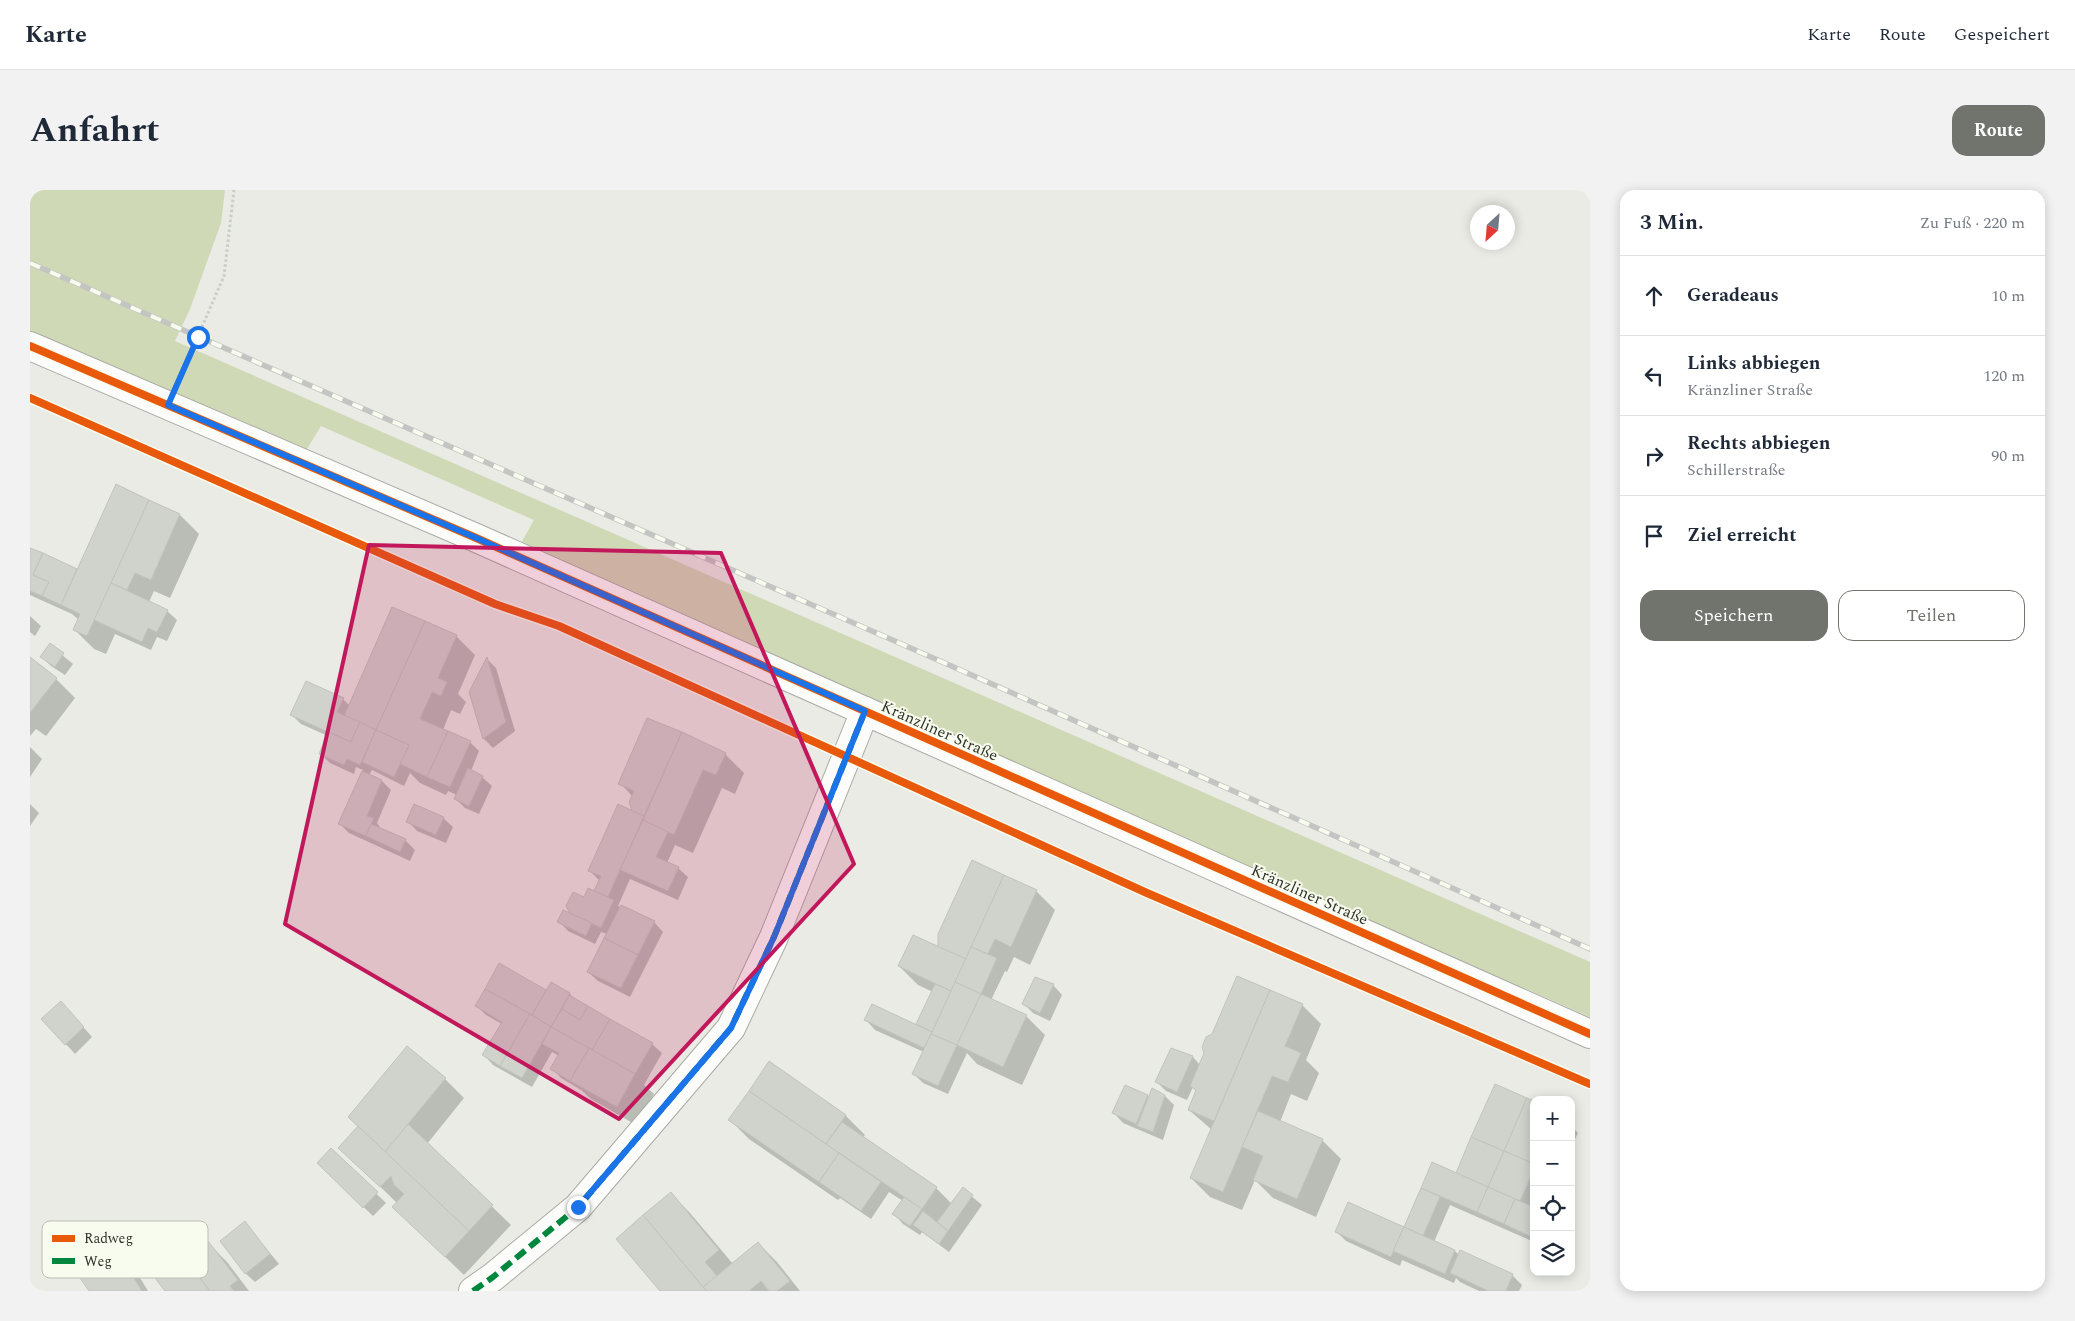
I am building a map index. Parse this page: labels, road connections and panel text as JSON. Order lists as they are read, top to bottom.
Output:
{
  "streets": {
    "street": ["Kränzliner Straße"]
  },
  "legend": ["Radweg", "Weg"],
  "north": "bottom left",
  "page": {
    "header": "Karte",
    "nav": ["Karte", "Route", "Gespeichert"],
    "title": "Anfahrt",
    "buttons": [
      "Route",
      ["Speichern", "Teilen"]
    ],
    "heading": ["3 Min.", "Zu Fuß · 220 m"],
    "list": [
      ["Geradeaus", "10 m"],
      ["Links abbiegen", "Kränzliner Straße", "120 m"],
      ["Rechts abbiegen", "Schillerstraße", "90 m"],
      "Ziel erreicht"
    ],
    "map_buttons": ["+", "−"]
  }
}
